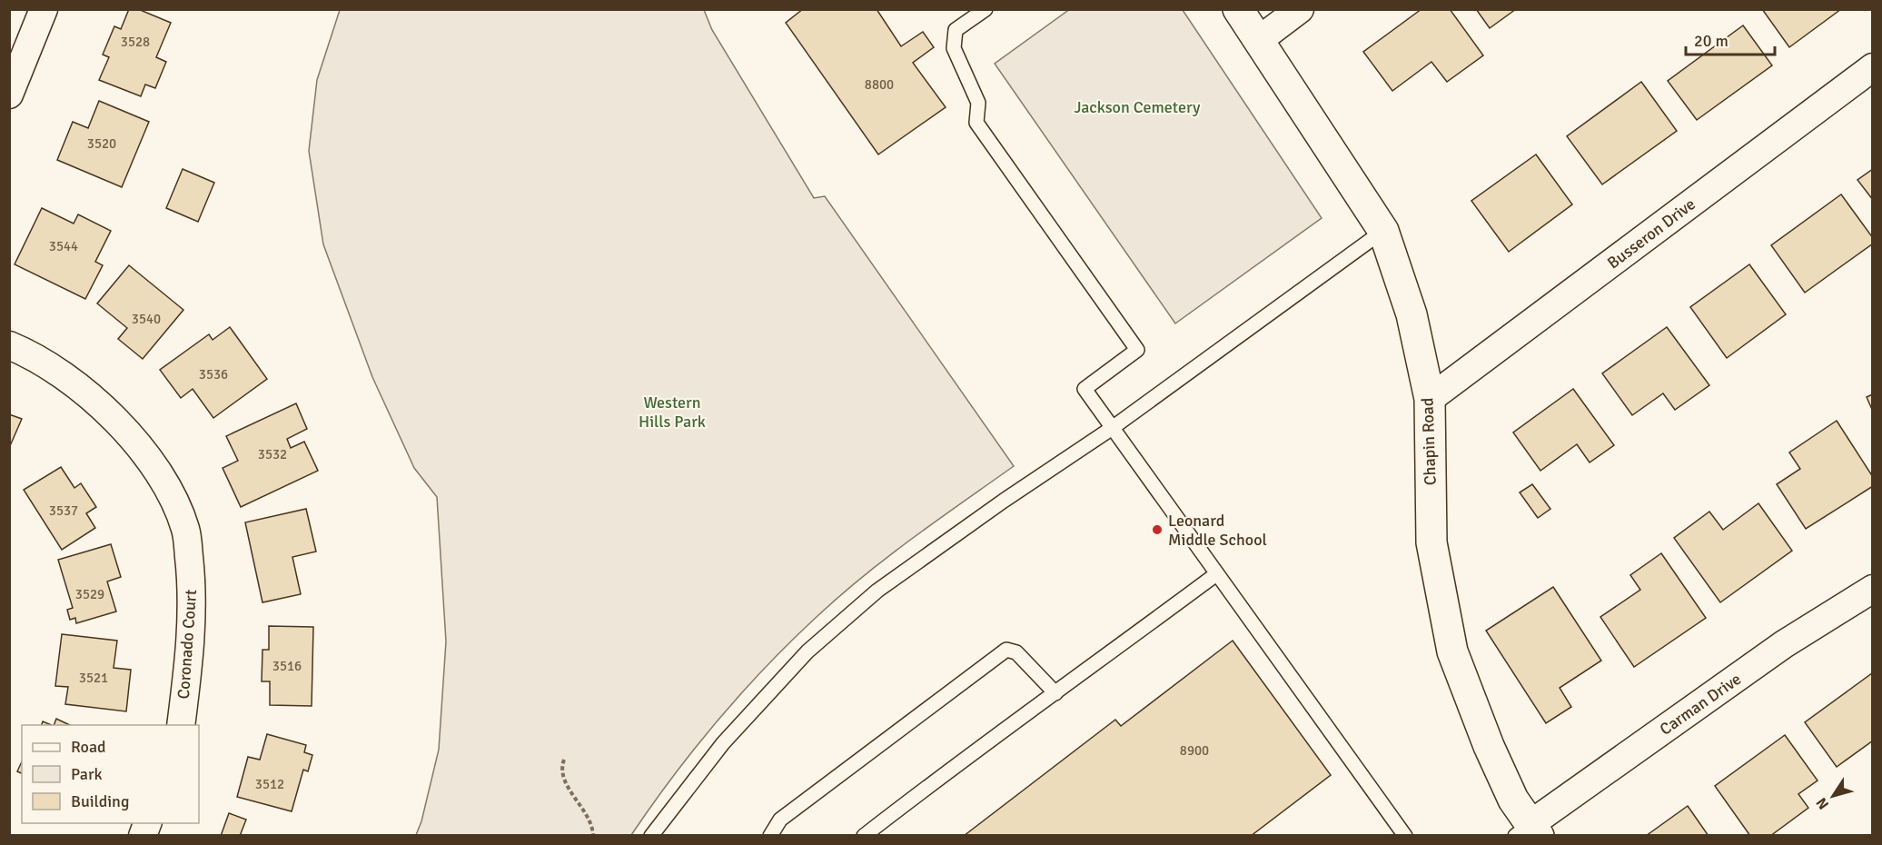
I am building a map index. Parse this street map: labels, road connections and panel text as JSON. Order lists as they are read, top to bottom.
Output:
{
  "streets": {
    "street": [
      "Busseron Drive",
      "Chapin Road",
      "Coronado Court",
      "Carman Drive"
    ]
  },
  "crossings": [
    ["Busseron Drive", "Chapin Road"],
    ["Chapin Road", "Carman Drive"]
  ],
  "parks": ["Jackson Cemetery", "Western Hills Park"],
  "places": ["Leonard Middle School"],
  "house_numbers": [
    "3528",
    "8800",
    "3520",
    "3544",
    "3540",
    "3536",
    "3532",
    "3537",
    "3529",
    "3516",
    "3521",
    "8900",
    "3512"
  ],
  "legend": ["Road", "Park", "Building"],
  "scale_bar": "20 m",
  "north": "bottom left"
}
